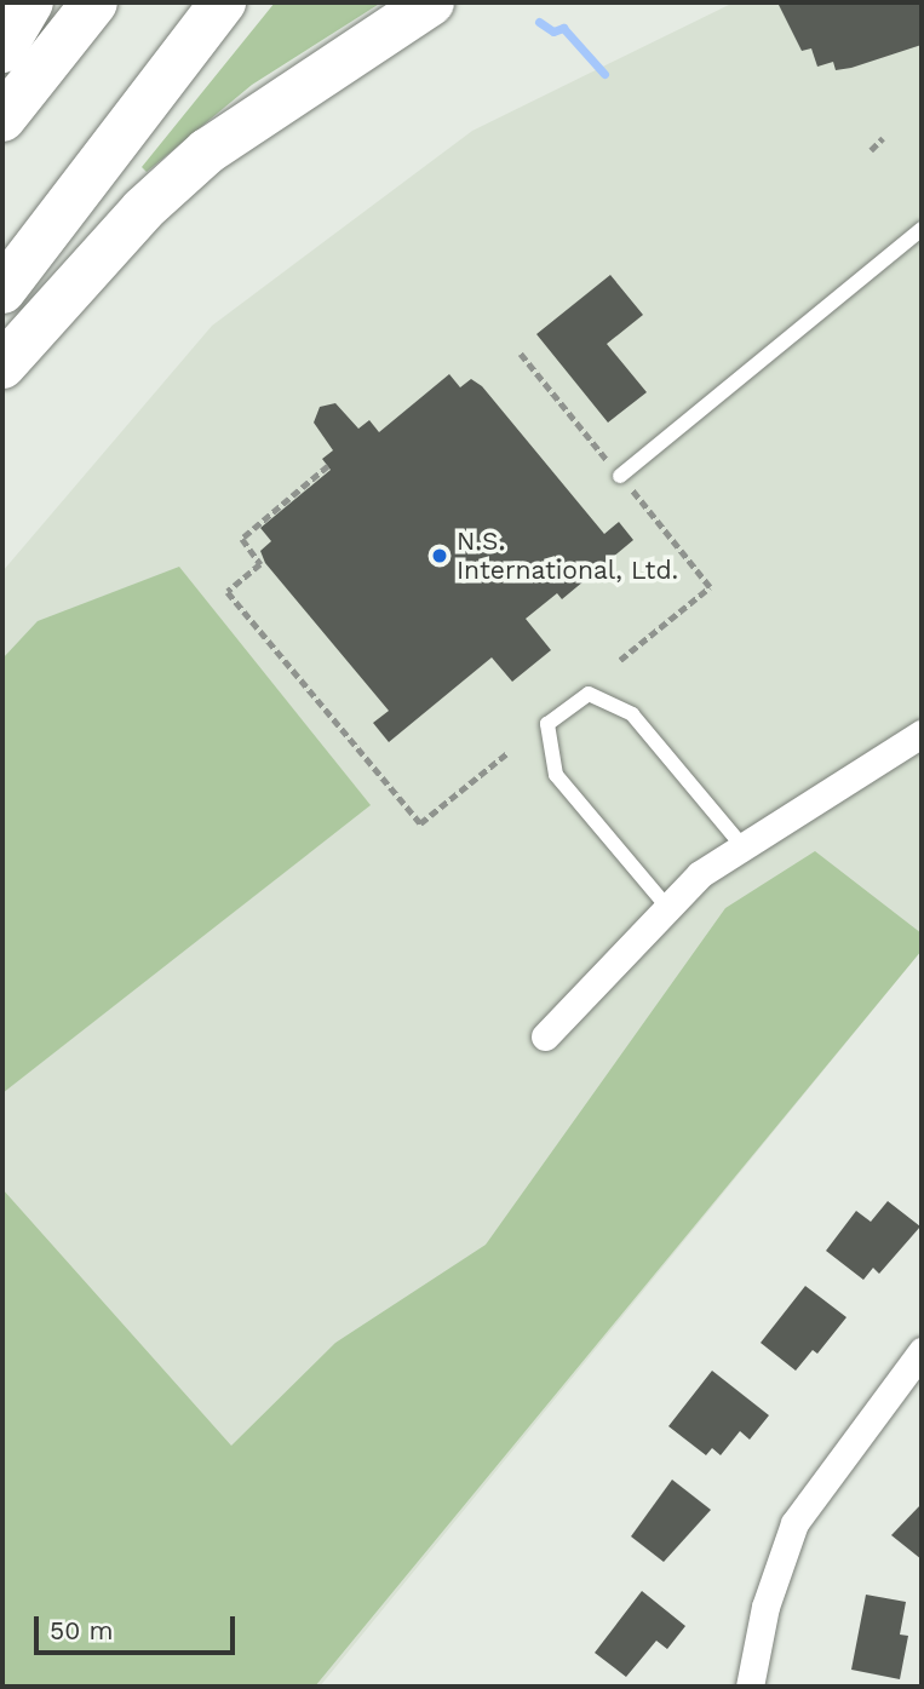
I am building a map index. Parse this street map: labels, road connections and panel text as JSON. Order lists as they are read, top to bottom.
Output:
{
  "places": ["N.S. International, Ltd."],
  "scale_bar": "50 m"
}
